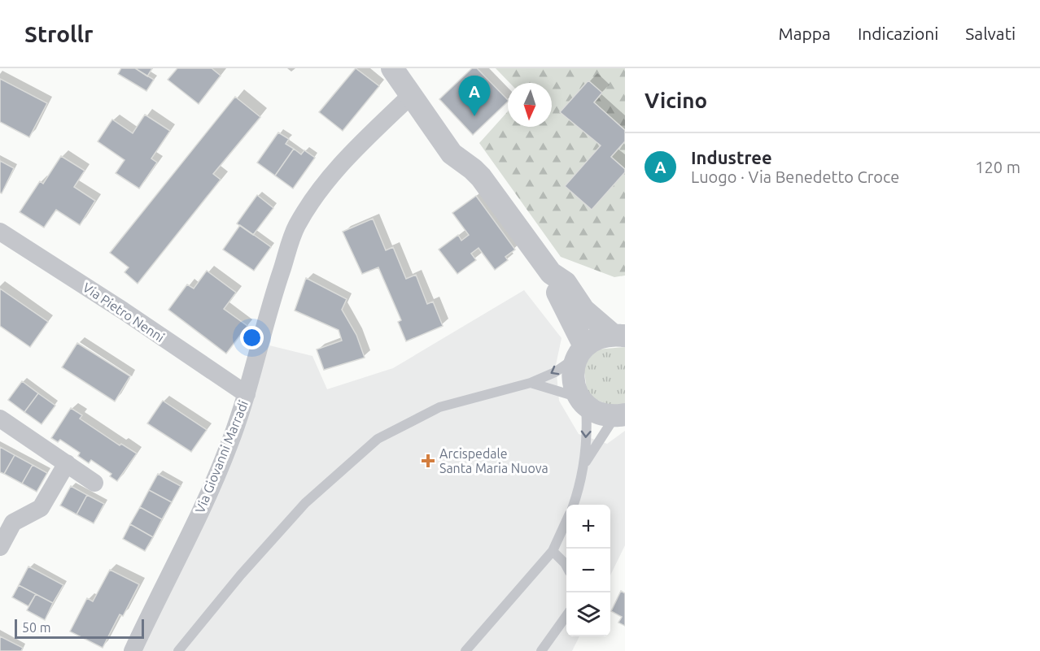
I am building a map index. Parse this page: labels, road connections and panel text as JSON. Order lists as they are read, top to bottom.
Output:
{
  "streets": {
    "street": ["Via Pietro Nenni", "Via Giovanni Marradi"]
  },
  "crossings": [
    ["Via Pietro Nenni", "Via Giovanni Marradi"]
  ],
  "places": {
    "health": ["Arcispedale Santa Maria Nuova"]
  },
  "scale_bar": "50 m",
  "north": "bottom",
  "page": {
    "header": "Strollr",
    "nav": ["Mappa", "Indicazioni", "Salvati"],
    "heading": "Vicino",
    "pins": "A",
    "list": [
      {
        "mark": "A",
        "name": "Industree",
        "note": "Luogo · Via Benedetto Croce",
        "value": "120 m"
      }
    ],
    "map_buttons": ["+", "−"],
    "scale": "50 m"
  }
}
